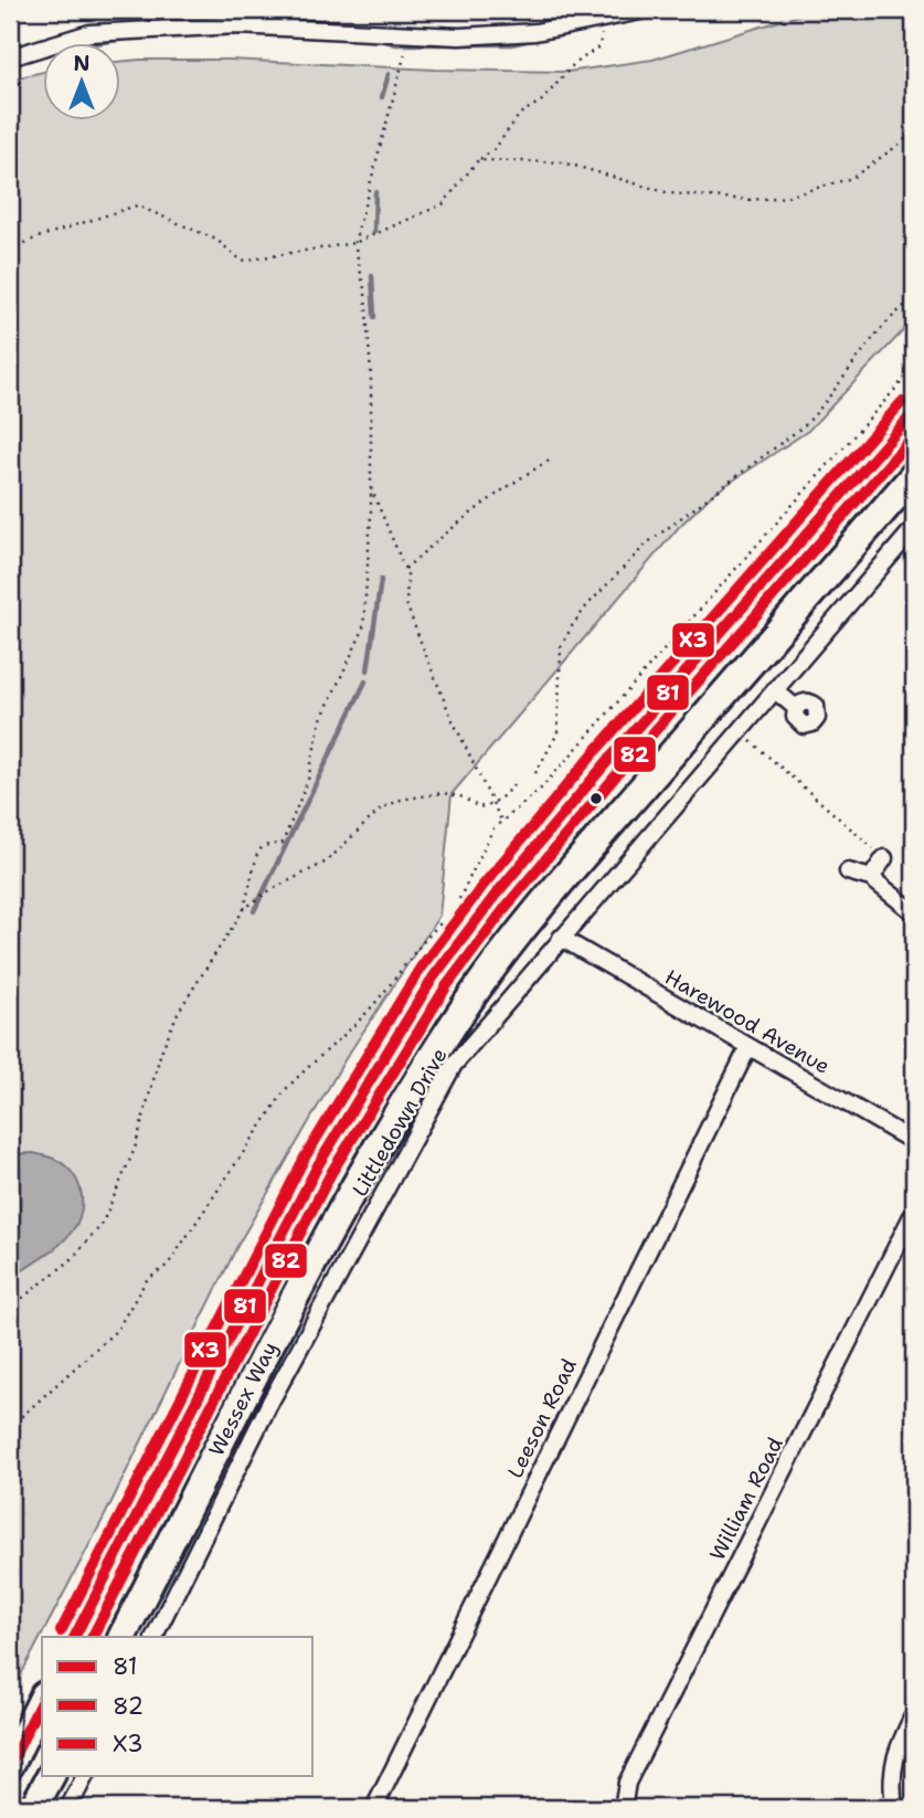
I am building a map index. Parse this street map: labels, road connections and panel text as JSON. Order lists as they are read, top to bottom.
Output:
{
  "streets": {
    "highway": ["Wessex Way"],
    "street": [
      "Harewood Avenue",
      "Littledown Drive",
      "Leeson Road",
      "William Road"
    ]
  },
  "crossings": [
    ["Harewood Avenue", "Littledown Drive"],
    ["Harewood Avenue", "Leeson Road"]
  ],
  "lines": ["transit line X3", "transit line 81", "transit line 82"],
  "legend": ["81", "82", "X3"],
  "north": "top"
}
